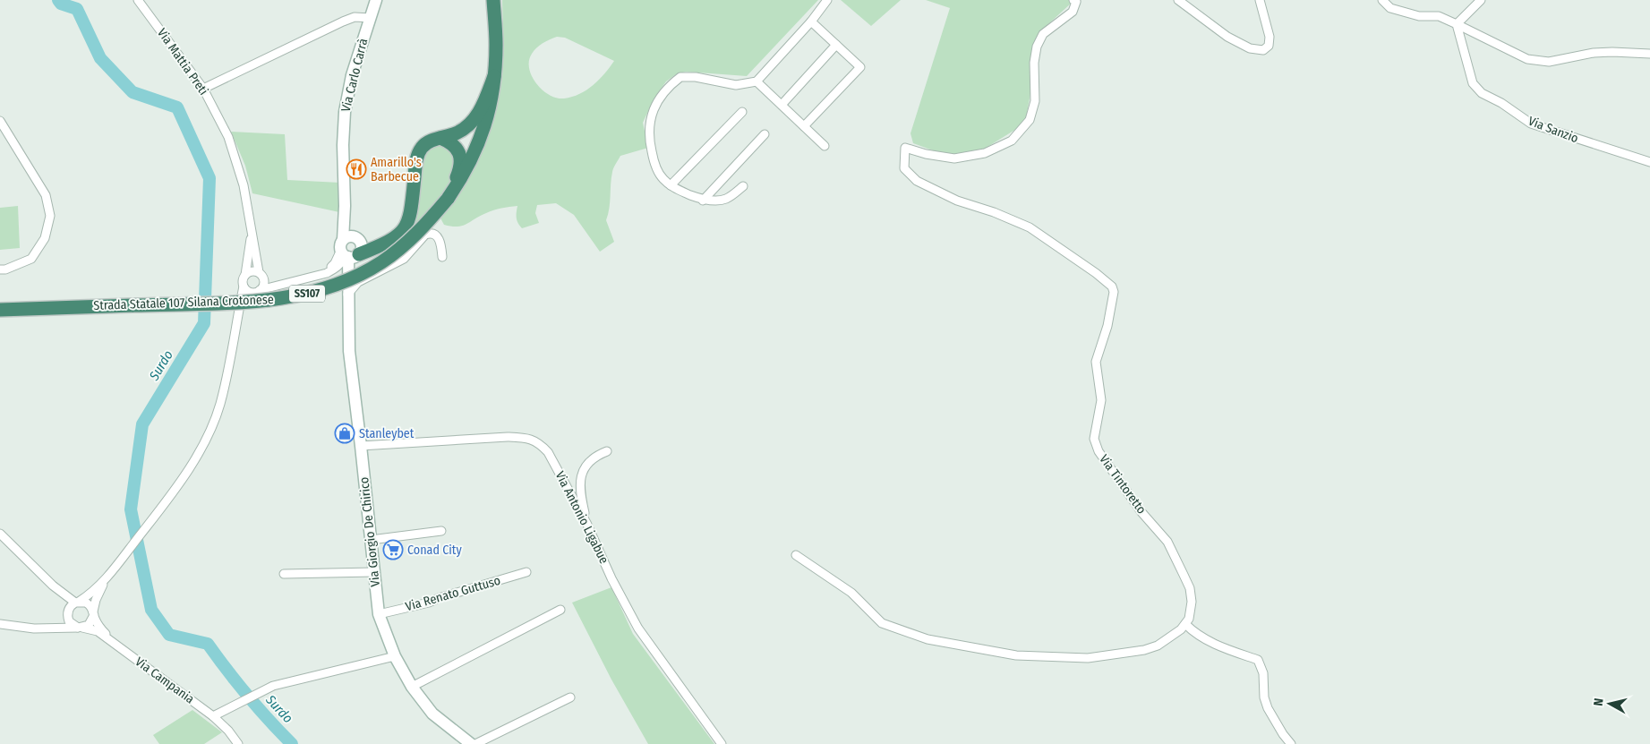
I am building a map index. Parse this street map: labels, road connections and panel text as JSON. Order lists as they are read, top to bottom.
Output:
{
  "streets": {
    "highway": ["SS107", "Strada Statale 107 Silana Crotonese"],
    "main road": ["Via Carlo Carrà", "Via Giorgio De Chirico"],
    "street": [
      "Via Mattia Preti",
      "Via Sanzio",
      "Via Tintoretto",
      "Via Antonio Ligabue",
      "Via Renato Guttuso",
      "Via Campania"
    ]
  },
  "crossings": [
    ["Via Carlo Carrà", "Via Giorgio De Chirico"],
    ["Via Antonio Ligabue", "Via Giorgio De Chirico"],
    ["Via Giorgio De Chirico", "Via Renato Guttuso"]
  ],
  "water": ["Surdo"],
  "places": {
    "restaurant": ["Amarillo's Barbecue"],
    "shop": ["Stanleybet"],
    "supermarket": ["Conad City"]
  },
  "north": "left"
}
